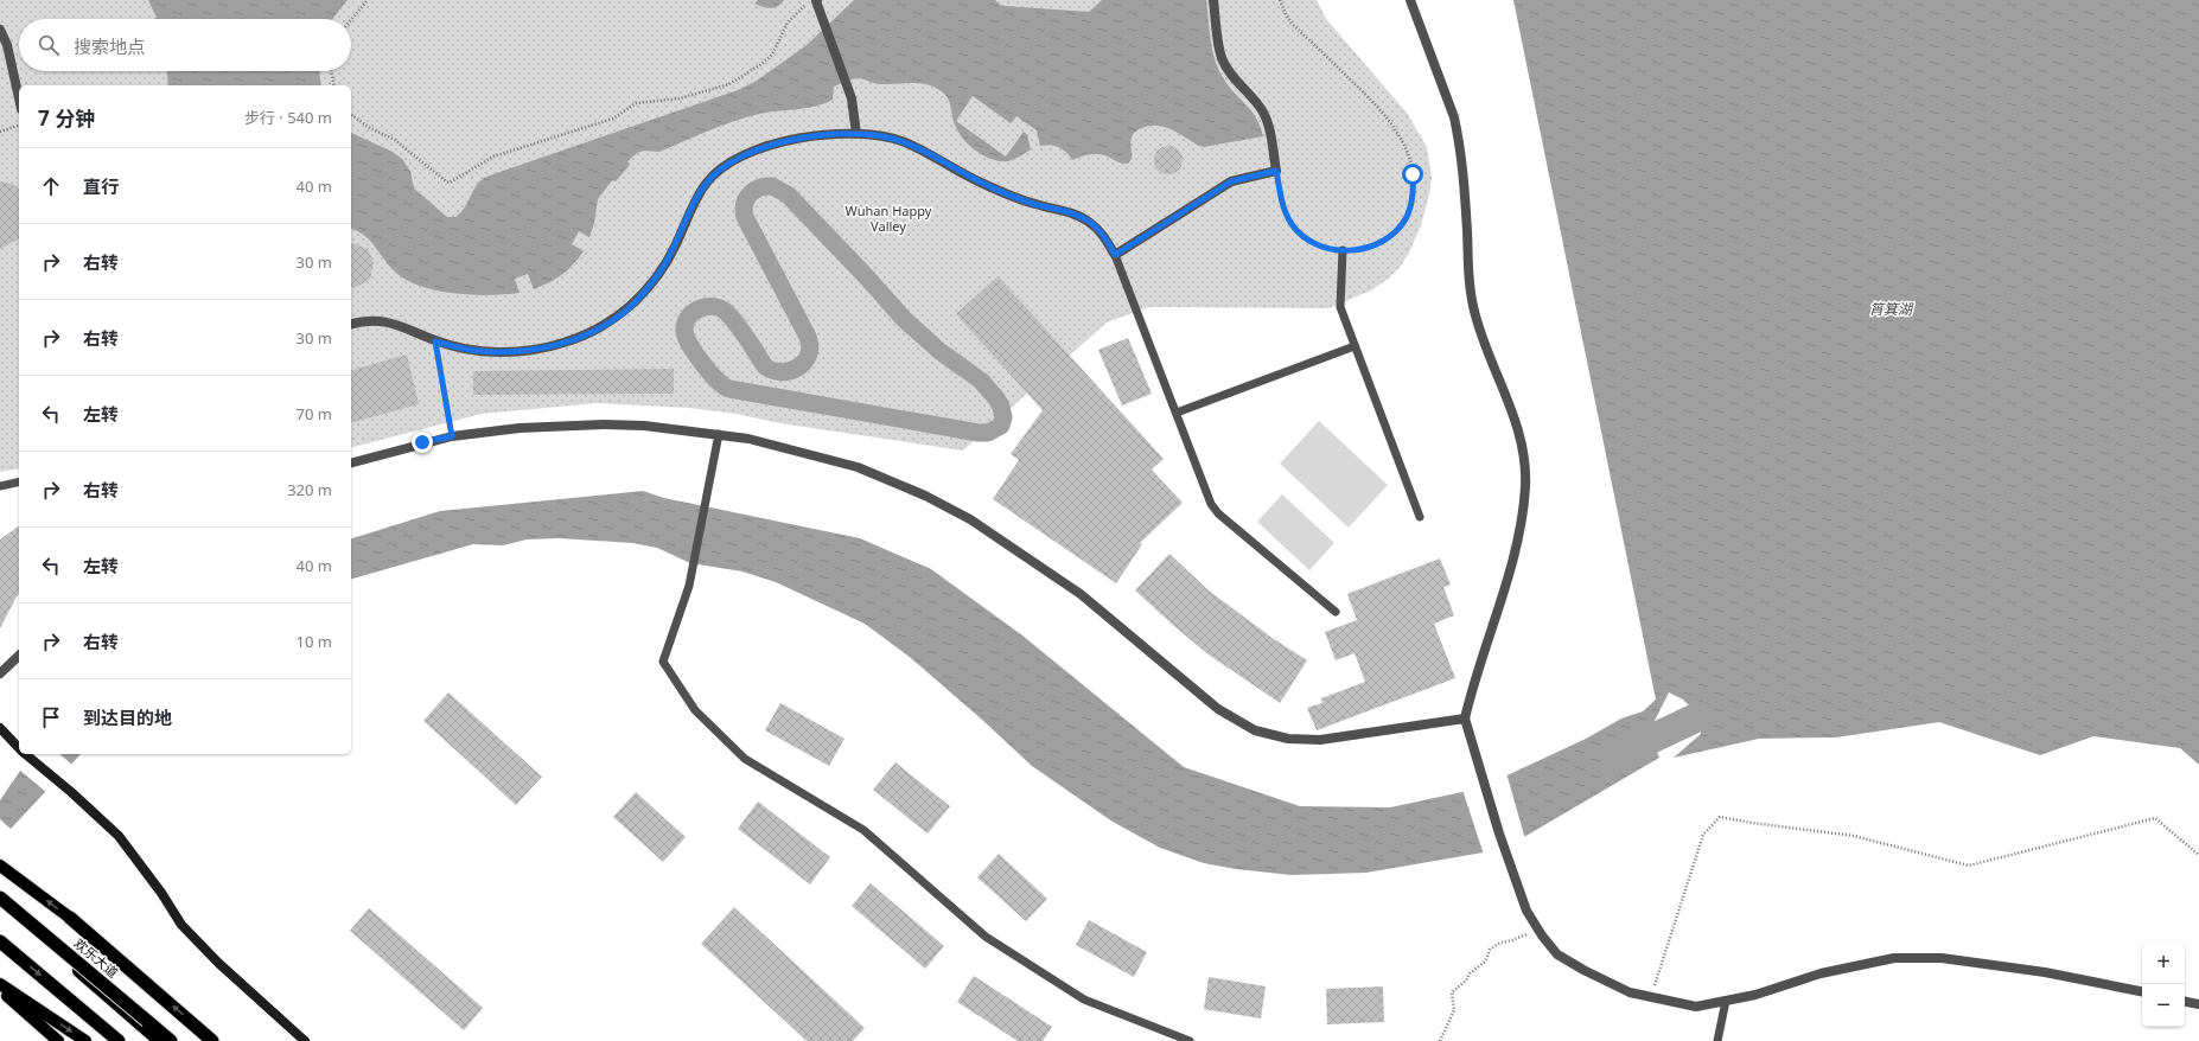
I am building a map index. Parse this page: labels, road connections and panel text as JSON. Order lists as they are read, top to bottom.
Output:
{
  "streets": {
    "highway": ["欢乐大道"]
  },
  "water": ["筲箕湖"],
  "parks": ["Wuhan Happy Valley"],
  "page": {
    "search": "搜索地点",
    "heading": ["7 分钟", "步行 · 540 m"],
    "list": [
      ["直行", "40 m"],
      ["右转", "30 m"],
      ["右转", "30 m"],
      ["左转", "70 m"],
      ["右转", "320 m"],
      ["左转", "40 m"],
      ["右转", "10 m"],
      "到达目的地"
    ],
    "map_buttons": ["+", "−"]
  }
}
